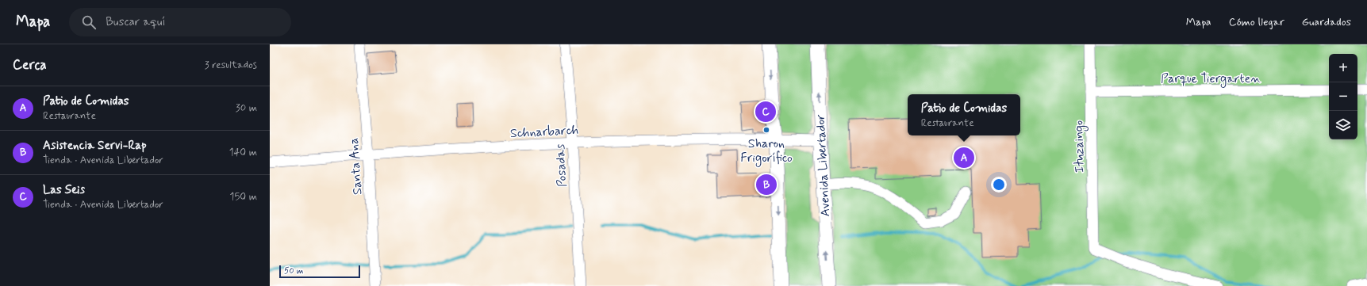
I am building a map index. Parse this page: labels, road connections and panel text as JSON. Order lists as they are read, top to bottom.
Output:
{
  "streets": {
    "main road": ["Avenida Libertador"],
    "street": [
      "Parque Tiergarten",
      "Schnarbarch",
      "Ituzaingo",
      "Posadas",
      "Santa Ana"
    ]
  },
  "crossings": [
    ["Parque Tiergarten", "Ituzaingo"],
    ["Schnarbarch", "Posadas"],
    ["Schnarbarch", "Avenida Libertador"],
    ["Schnarbarch", "Santa Ana"]
  ],
  "places": ["Sharon Frigorífico"],
  "scale_bar": "50 m",
  "page": {
    "header": "Mapa",
    "search": "Buscar aquí",
    "nav": ["Mapa", "Cómo llegar", "Guardados"],
    "heading": ["Cerca", "3 resultados"],
    "map_buttons": ["+", "−"],
    "list": [
      {
        "mark": "A",
        "name": "Patio de Comidas",
        "note": "Restaurante",
        "value": "30 m"
      },
      {
        "mark": "B",
        "name": "Asistencia Servi-Rap",
        "note": "Tienda · Avenida Libertador",
        "value": "140 m"
      },
      {
        "mark": "C",
        "name": "Las Seis",
        "note": "Tienda · Avenida Libertador",
        "value": "150 m"
      }
    ],
    "popup": ["Patio de Comidas", "Restaurante"],
    "pins": ["C", "A", "B"],
    "scale": "50 m"
  }
}
